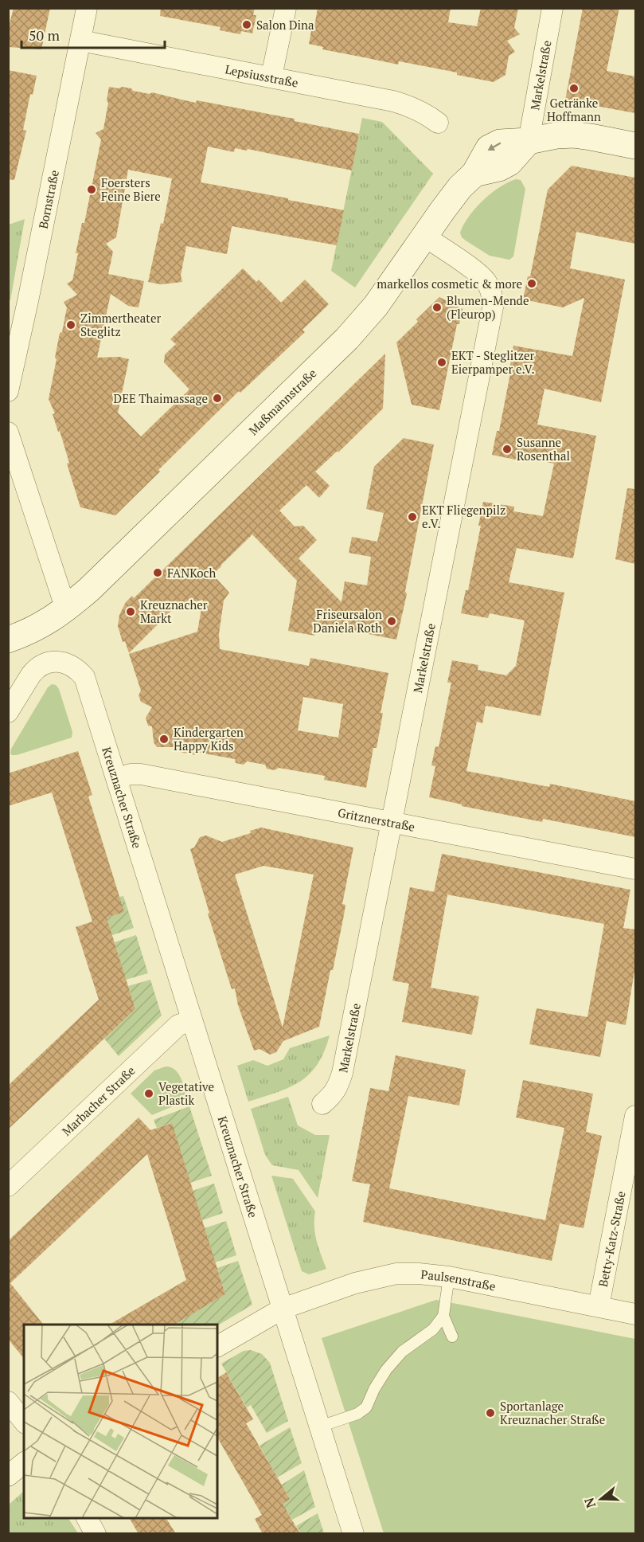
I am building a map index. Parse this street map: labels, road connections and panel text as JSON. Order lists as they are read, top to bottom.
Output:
{
  "streets": {
    "street": [
      "Lepsiusstraße",
      "Markelstraße",
      "Bornstraße",
      "Maßmannstraße",
      "Kreuznacher Straße",
      "Gritznerstraße",
      "Marbacher Straße",
      "Betty-Katz-Straße",
      "Paulsenstraße"
    ]
  },
  "crossings": [
    ["Lepsiusstraße", "Bornstraße"],
    ["Markelstraße", "Maßmannstraße"],
    ["Markelstraße", "Gritznerstraße"],
    ["Kreuznacher Straße", "Gritznerstraße"],
    ["Kreuznacher Straße", "Marbacher Straße"],
    ["Kreuznacher Straße", "Paulsenstraße"],
    ["Betty-Katz-Straße", "Paulsenstraße"]
  ],
  "places": [
    "Salon Dina",
    "Getränke Hoffmann",
    "Foersters Feine Biere",
    "markellos cosmetic & more",
    "Blumen-Mende (Fleurop)",
    "Zimmertheater Steglitz",
    "EKT - Steglitzer Eierpamper e.V.",
    "DEE Thaimassage",
    "Susanne Rosenthal",
    "EKT Fliegenpilz e.V.",
    "FANKoch",
    "Kreuznacher Markt",
    "Friseursalon Daniela Roth",
    "Kindergarten Happy Kids",
    "Vegetative Plastik",
    "Sportanlage Kreuznacher Straße"
  ],
  "scale_bar": "50 m",
  "north": "left"
}
